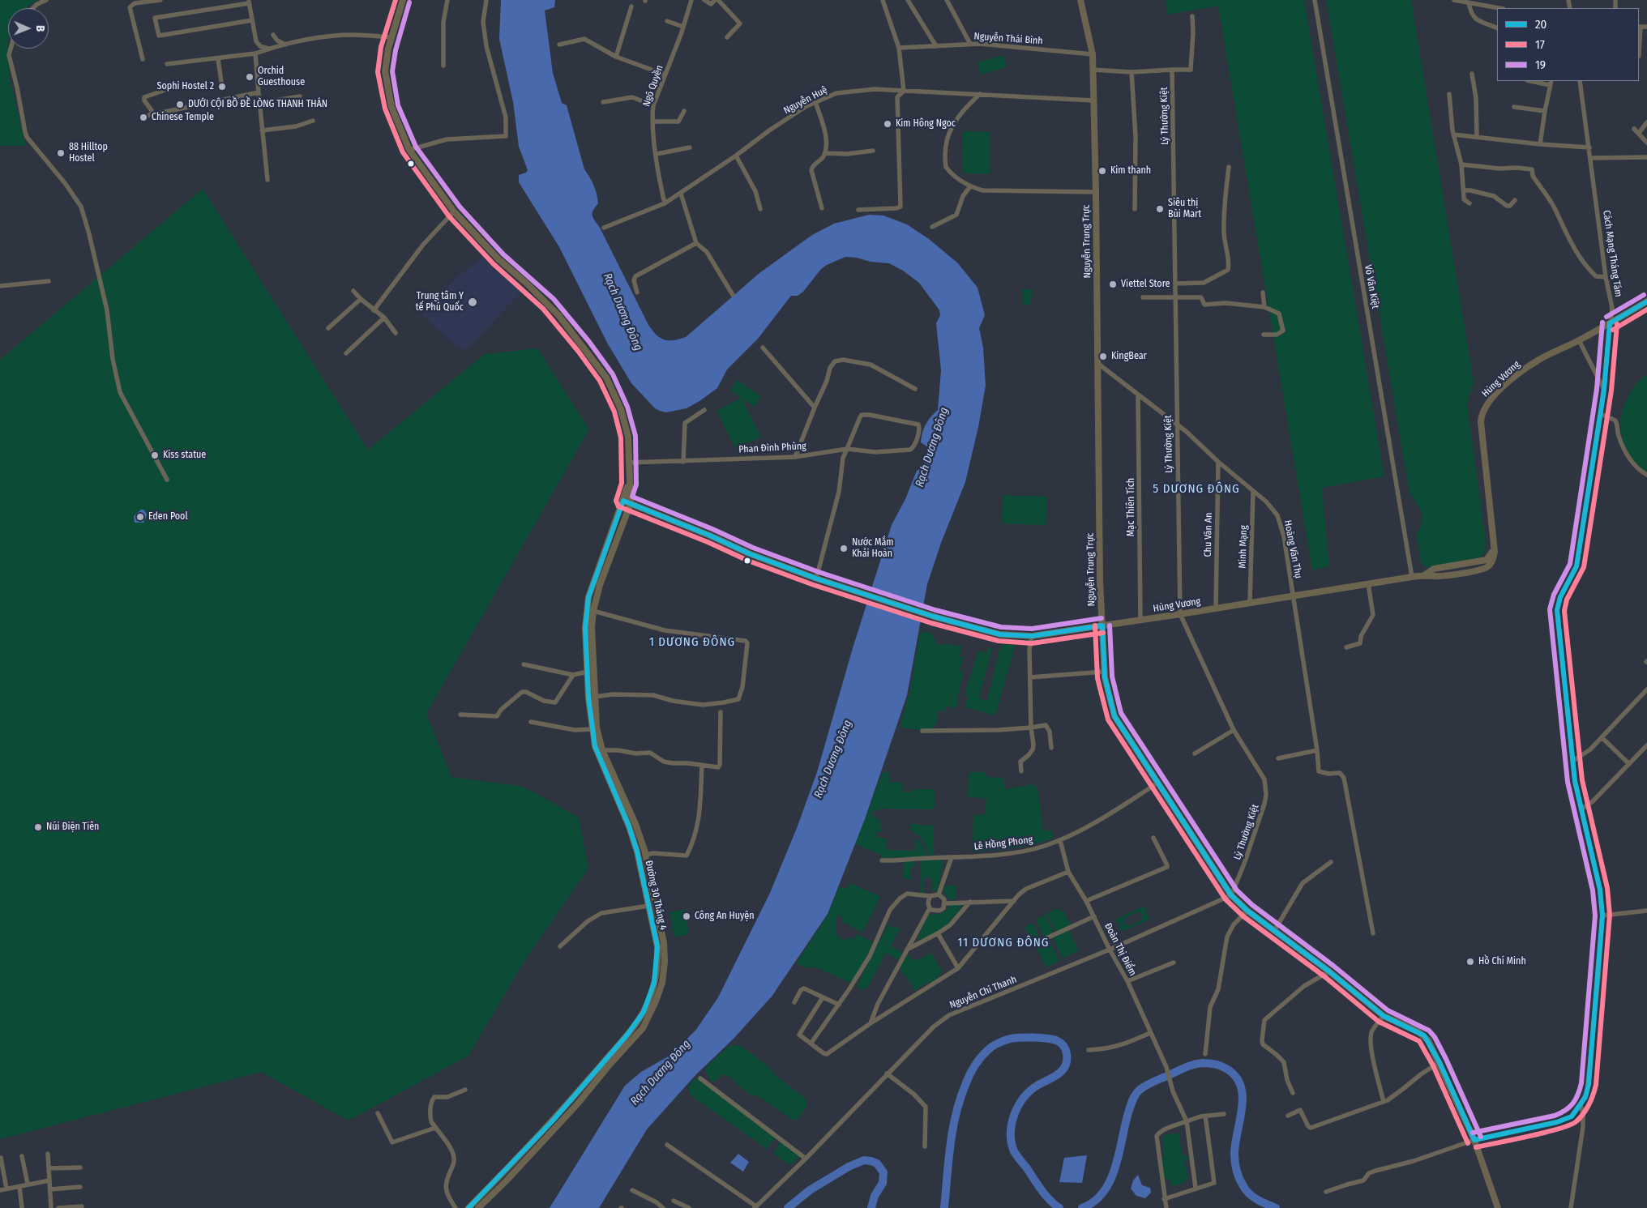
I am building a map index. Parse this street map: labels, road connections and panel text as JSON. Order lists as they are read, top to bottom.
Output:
{
  "streets": {
    "main road": ["Nguyễn Trung Trực", "Hùng Vương", "Đường 30 Tháng 4"],
    "street": [
      "Nguyễn Thái Bình",
      "Ngô Quyền",
      "Nguyễn Huệ",
      "Lý Thường Kiệt",
      "Cách Mạng Tháng Tám",
      "Võ Văn Kiệt",
      "Phan Đình Phùng",
      "Mạc Thiên Tích",
      "Chu Văn An",
      "Minh Mạng",
      "Hoàng Văn Thụ",
      "Lê Hồng Phong",
      "Đoàn Thị Điểm",
      "Nguyễn Chí Thanh"
    ]
  },
  "crossings": [
    ["Nguyễn Thái Bình", "Nguyễn Trung Trực"],
    ["Ngô Quyền", "Nguyễn Huệ"],
    ["Nguyễn Huệ", "Nguyễn Trung Trực"],
    ["Lý Thường Kiệt", "Nguyễn Trung Trực"],
    ["Lý Thường Kiệt", "Hùng Vương"],
    ["Lý Thường Kiệt", "Hoàng Văn Thụ"],
    ["Lý Thường Kiệt", "Nguyễn Chí Thanh"],
    ["Nguyễn Trung Trực", "Cách Mạng Tháng Tám"],
    ["Nguyễn Trung Trực", "Hùng Vương"],
    ["Nguyễn Trung Trực", "Hoàng Văn Thụ"],
    ["Nguyễn Trung Trực", "Lê Hồng Phong"],
    ["Nguyễn Trung Trực", "Nguyễn Chí Thanh"],
    ["Cách Mạng Tháng Tám", "Hùng Vương"],
    ["Võ Văn Kiệt", "Hùng Vương"],
    ["Hùng Vương", "Mạc Thiên Tích"],
    ["Hùng Vương", "Chu Văn An"],
    ["Hùng Vương", "Minh Mạng"],
    ["Hùng Vương", "Hoàng Văn Thụ"],
    ["Phan Đình Phùng", "Đường 30 Tháng 4"],
    ["Mạc Thiên Tích", "Hoàng Văn Thụ"],
    ["Chu Văn An", "Hoàng Văn Thụ"],
    ["Minh Mạng", "Hoàng Văn Thụ"],
    ["Lê Hồng Phong", "Đoàn Thị Điểm"],
    ["Đoàn Thị Điểm", "Nguyễn Chí Thanh"]
  ],
  "districts": ["5 DƯƠNG ĐÔNG", "1 DƯƠNG ĐÔNG", "11 DƯƠNG ĐÔNG"],
  "water": ["Rạch Dương Đông"],
  "places": [
    "Orchid Guesthouse",
    "Sophi Hostel 2",
    "DƯỚI CỘI BỒ ĐỀ LÒNG THANH THÁN",
    "Chinese Temple",
    "Kim Hông Ngoc",
    "88 Hilltop Hostel",
    "Kim thanh",
    "Siêu thị Bùi Mart",
    "Viettel Store",
    "Trung tâm Y tế Phú Quốc",
    "KingBear",
    "Kiss statue",
    "Eden Pool",
    "Nước Mắm Khải Hoàn",
    "Núi Điện Tiên",
    "Công An Huyện",
    "Hồ Chí Minh"
  ],
  "lines": ["transit line 17", "transit line 19", "transit line 20"],
  "legend": ["20", "17", "19"],
  "north": "right"
}
